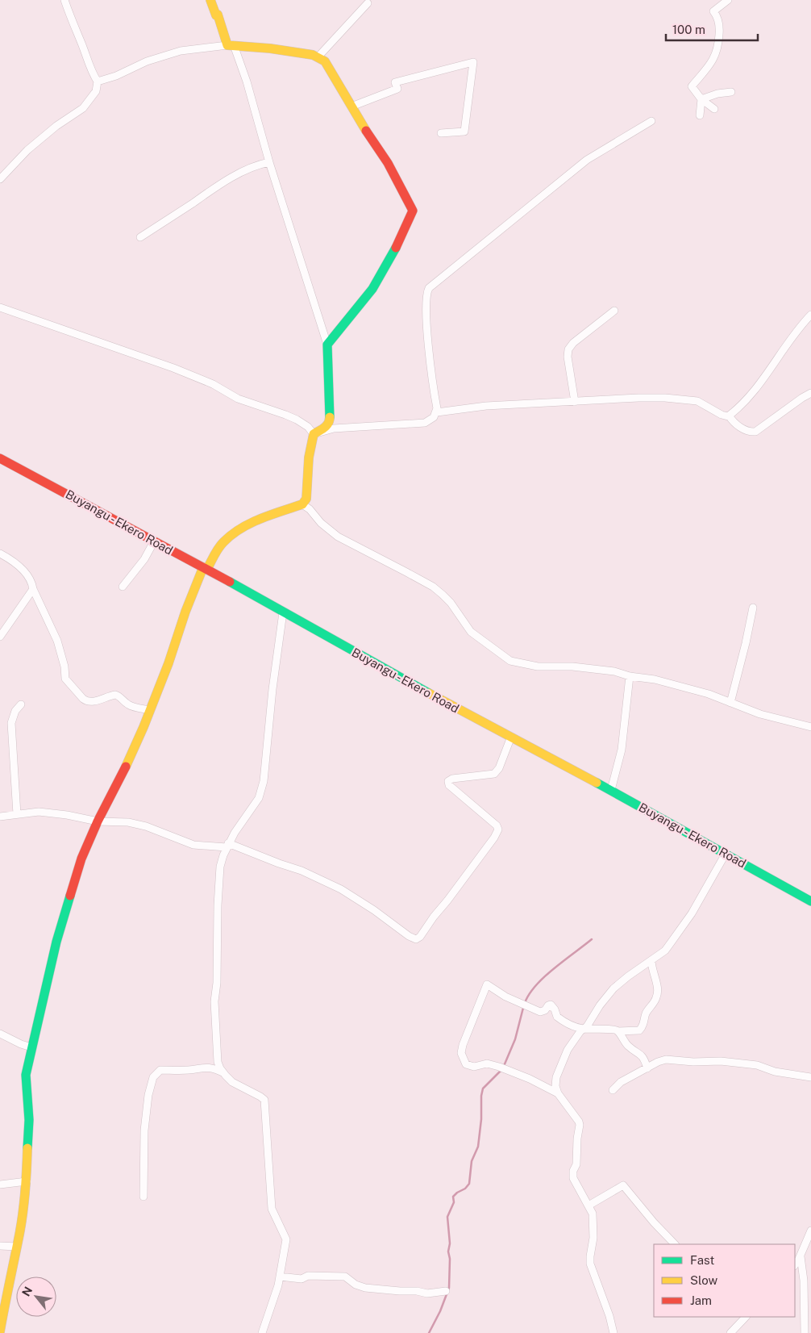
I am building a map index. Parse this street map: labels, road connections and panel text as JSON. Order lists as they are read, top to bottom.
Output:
{
  "streets": {
    "street": ["Buyangu - Ekero Road"]
  },
  "legend": ["Fast", "Slow", "Jam"],
  "scale_bar": "100 m",
  "north": "top left"
}
